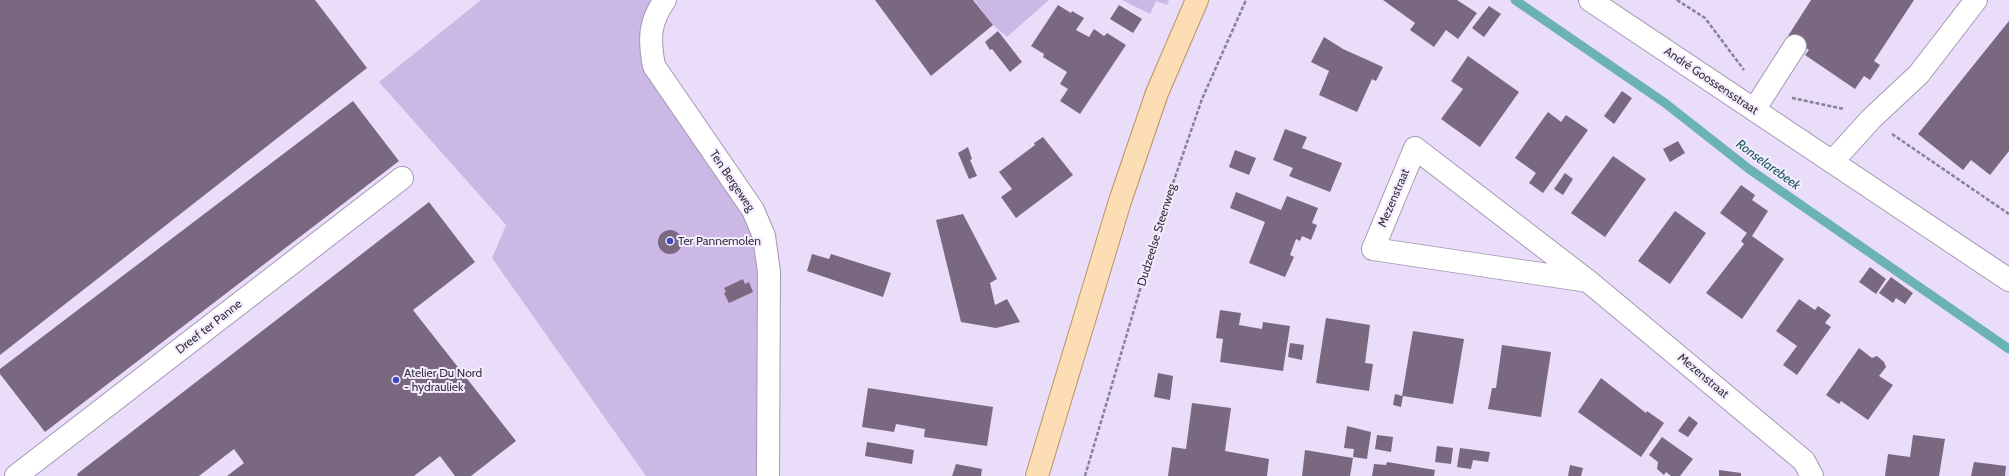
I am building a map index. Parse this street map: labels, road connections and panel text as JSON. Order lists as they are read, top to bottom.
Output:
{
  "streets": {
    "street": [
      "André Goossensstraat",
      "Ten Bergeweg",
      "Mezenstraat",
      "Dreef ter Panne"
    ],
    "path": ["Dudzeelse Steenweg"]
  },
  "water": ["Ronselarebeek"],
  "places": ["Ter Pannemolen", "Atelier Du Nord - hydrauliek"]
}
